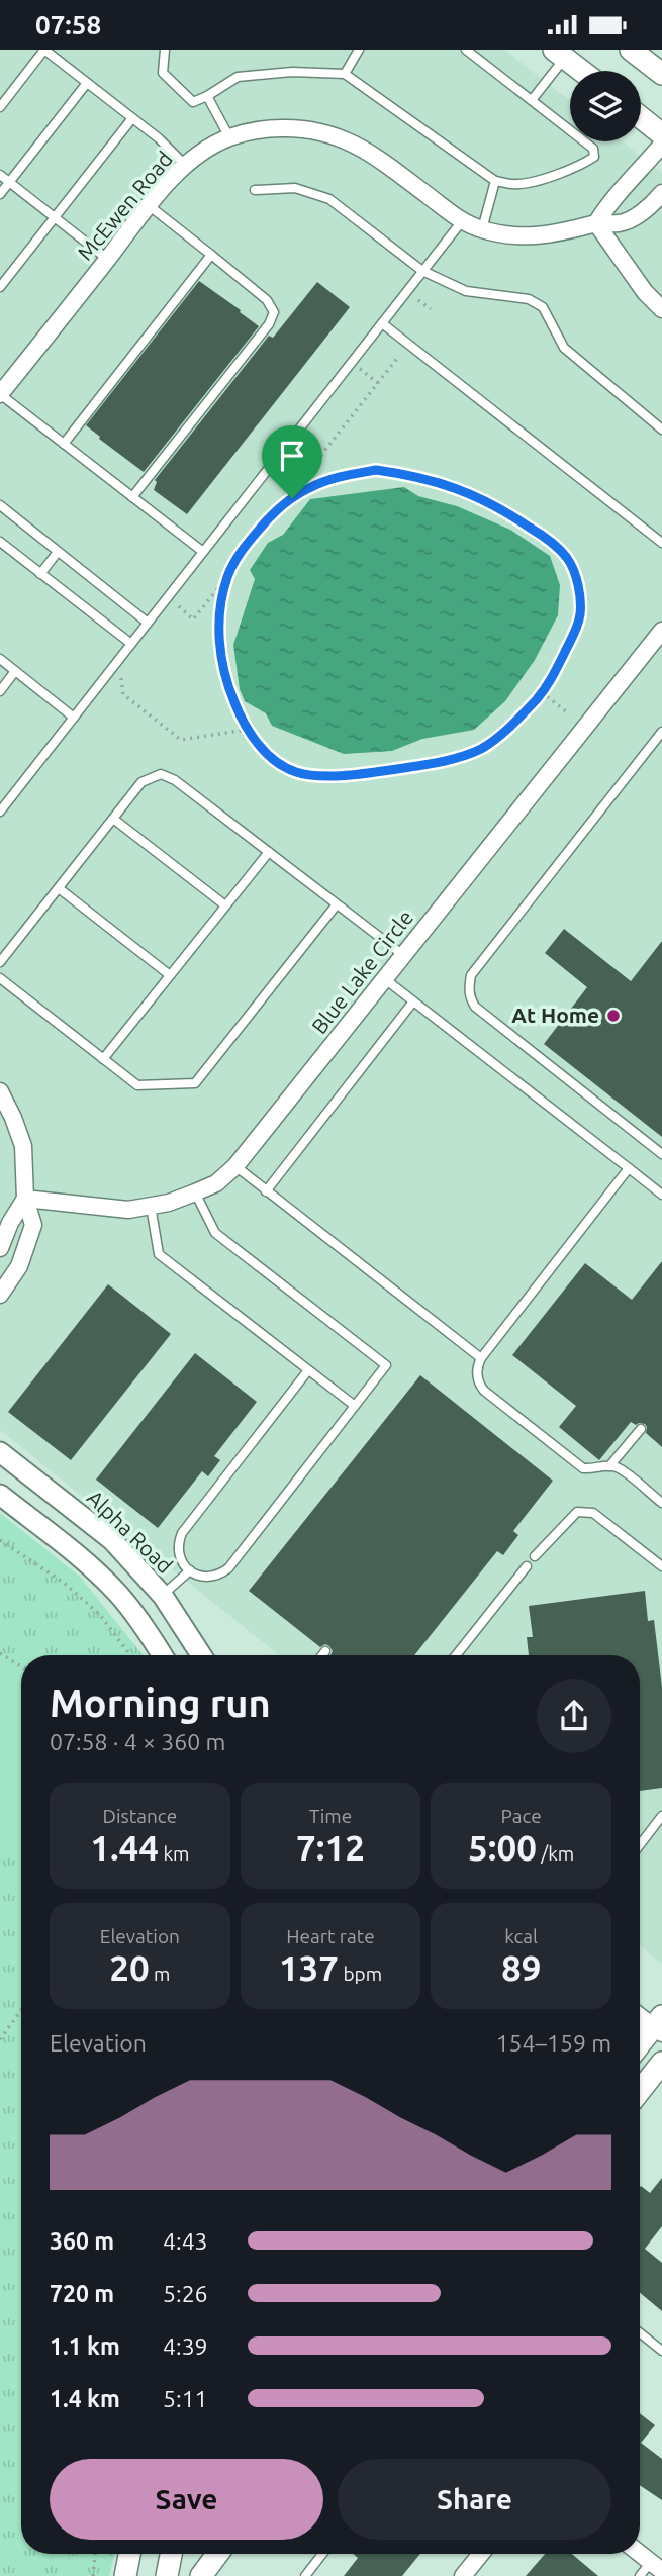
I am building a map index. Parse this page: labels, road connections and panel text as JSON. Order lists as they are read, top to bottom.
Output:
{
  "streets": {
    "street": ["McEwen Road", "Blue Lake Circle", "Alpha Road"]
  },
  "places": ["At Home"],
  "page": {
    "status": "07:58",
    "heading": ["Morning run", "07:58 · 4 × 360 m"],
    "stats": [
      ["Distance", "1.44 km"],
      ["Time", "7:12"],
      ["Pace", "5:00 /km"],
      ["Elevation", "20 m"],
      ["Heart rate", "137 bpm"],
      ["kcal", "89"]
    ],
    "chart": ["Elevation", "154–159 m"],
    "list": [
      {
        "name": "360 m",
        "note": "4:43"
      },
      {
        "name": "720 m",
        "note": "5:26"
      },
      {
        "name": "1.1 km",
        "note": "4:39"
      },
      {
        "name": "1.4 km",
        "note": "5:11"
      }
    ],
    "buttons": ["Save", "Share"]
  }
}
